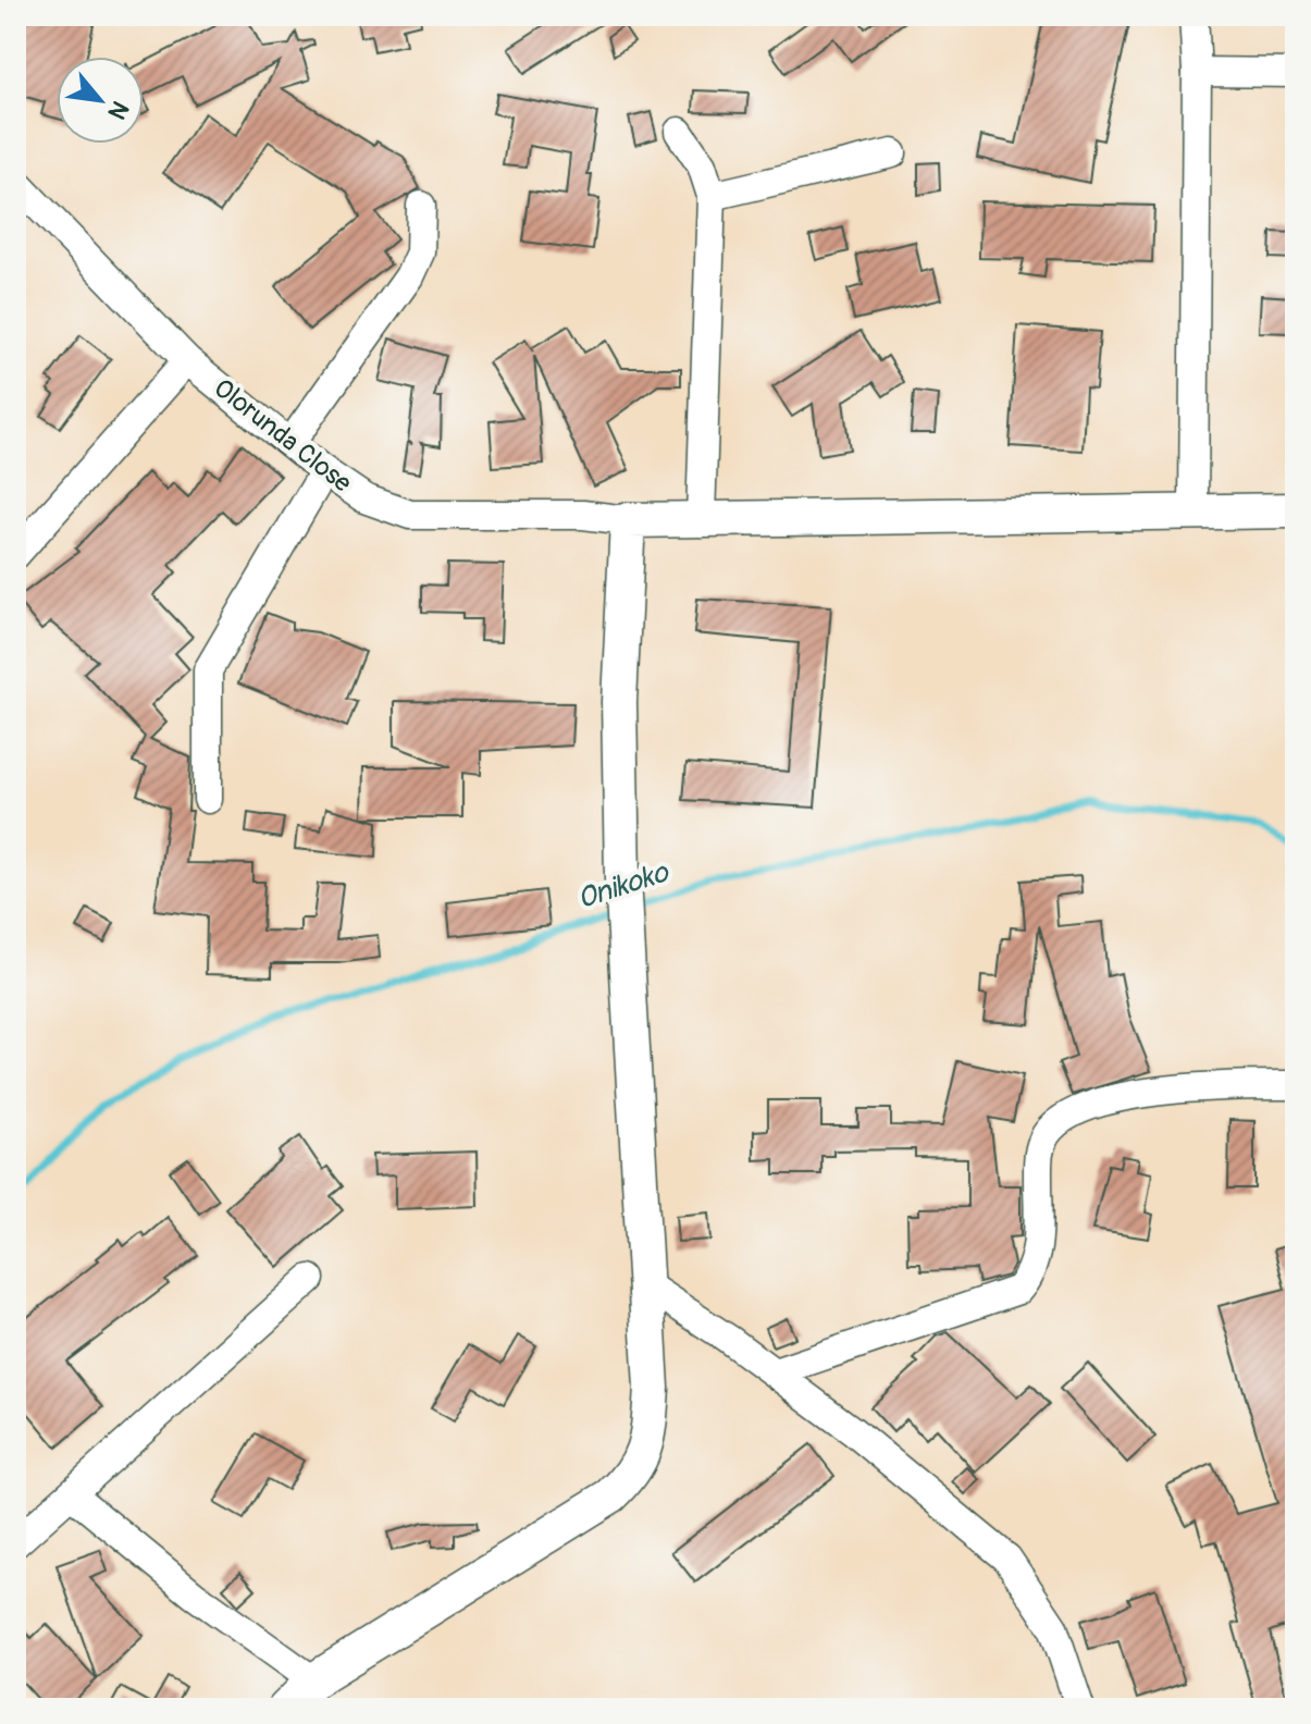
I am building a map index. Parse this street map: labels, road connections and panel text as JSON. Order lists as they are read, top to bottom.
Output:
{
  "streets": {
    "street": ["Olorunda Close"]
  },
  "water": ["Onikoko"],
  "north": "bottom right"
}
